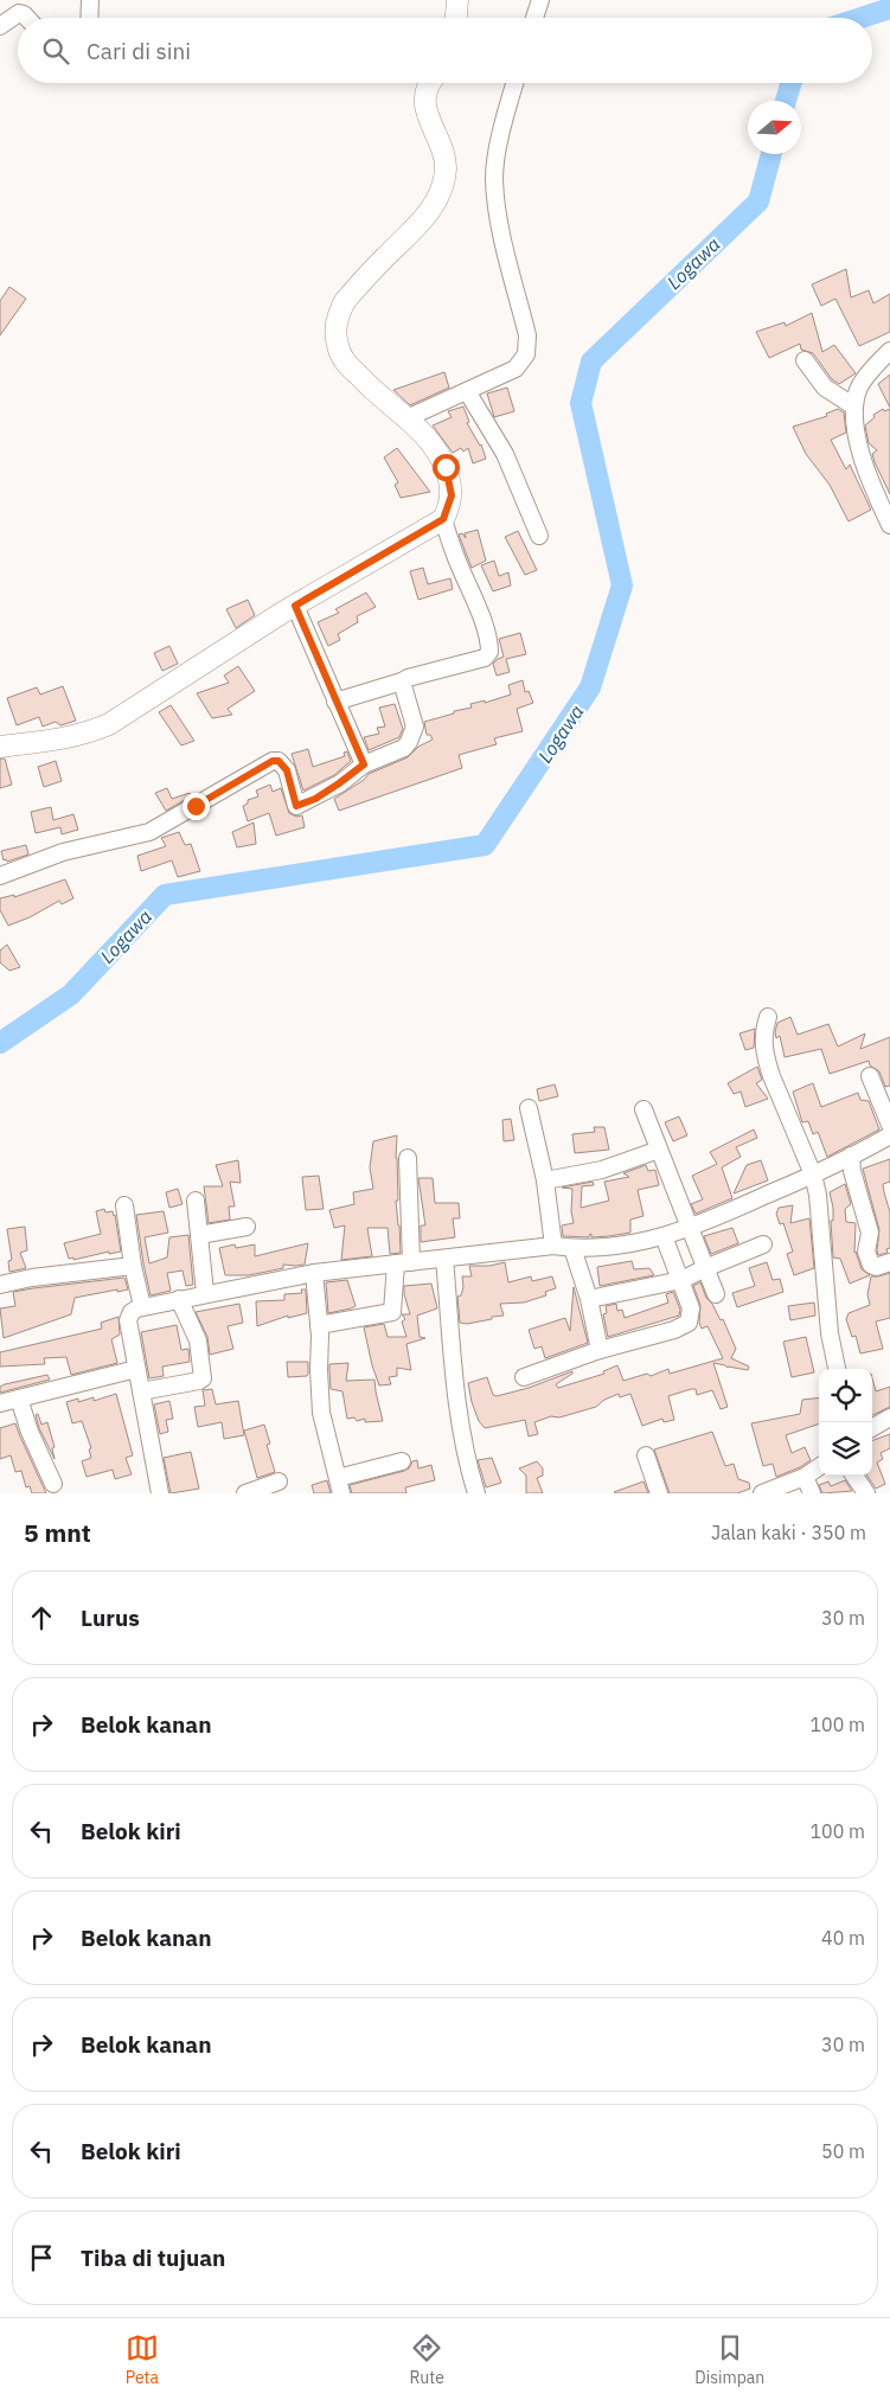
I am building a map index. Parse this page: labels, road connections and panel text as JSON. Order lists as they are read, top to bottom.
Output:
{
  "water": ["Logawa"],
  "north": "right",
  "page": {
    "search": "Cari di sini",
    "heading": ["5 mnt", "Jalan kaki · 350 m"],
    "list": [
      ["Lurus", "30 m"],
      ["Belok kanan", "100 m"],
      ["Belok kiri", "100 m"],
      ["Belok kanan", "40 m"],
      ["Belok kanan", "30 m"],
      ["Belok kiri", "50 m"],
      "Tiba di tujuan"
    ],
    "nav": ["Peta", "Rute", "Disimpan"]
  }
}
